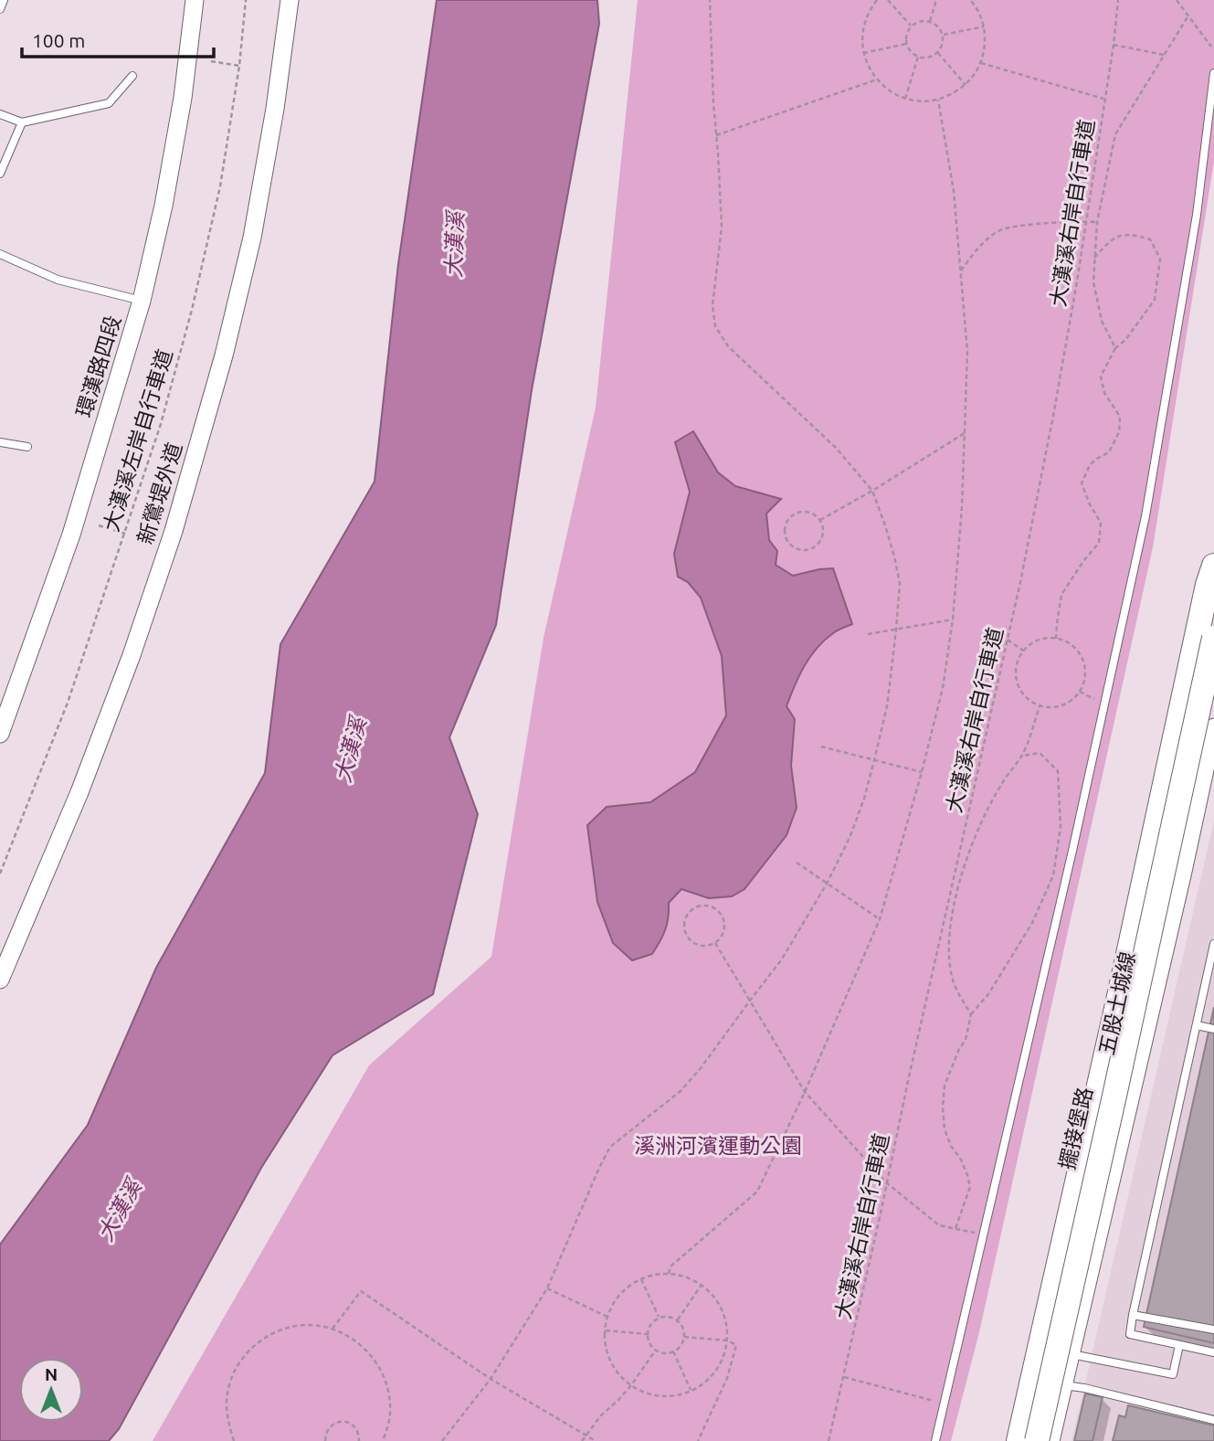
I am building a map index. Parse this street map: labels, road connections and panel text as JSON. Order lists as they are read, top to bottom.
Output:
{
  "streets": {
    "highway": ["五股土城線"],
    "street": ["環漢路四段", "新鶯堤外道", "擺接堡路"],
    "path": ["大漢溪右岸自行車道", "大漢溪左岸自行車道"]
  },
  "water": ["大漢溪"],
  "parks": ["溪洲河濱運動公園"],
  "scale_bar": "100 m",
  "north": "top"
}
